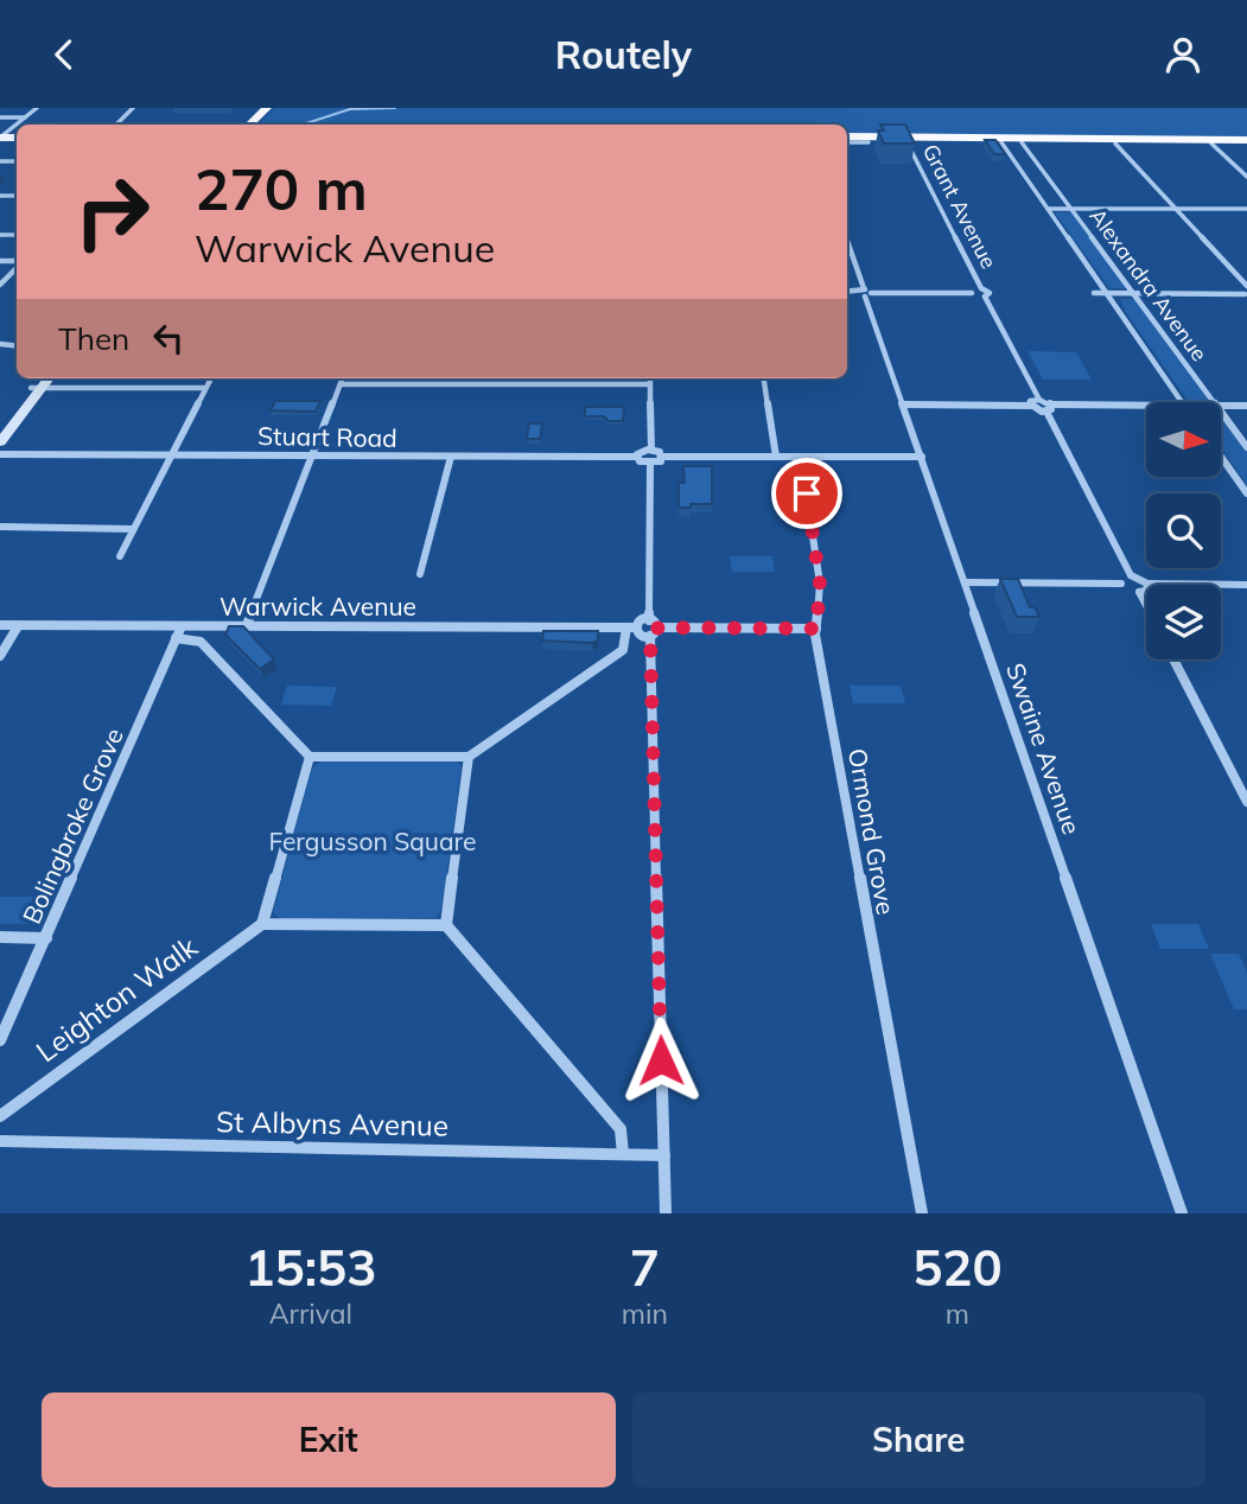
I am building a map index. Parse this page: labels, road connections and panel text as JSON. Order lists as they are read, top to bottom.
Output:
{
  "streets": {
    "street": [
      "Grant Avenue",
      "Alexandra Avenue",
      "Stuart Road",
      "Warwick Avenue",
      "Swaine Avenue",
      "Bolingbroke Grove",
      "Ormond Grove",
      "Leighton Walk",
      "St Albyns Avenue"
    ]
  },
  "crossings": [
    ["Warwick Avenue", "Bolingbroke Grove"]
  ],
  "parks": ["Fergusson Square"],
  "north": "right",
  "page": {
    "header": "Routely",
    "turn": ["270 m", "Warwick Avenue"],
    "then": "Then",
    "eta": [
      "15:53",
      "Arrival",
      "7",
      "min",
      "520",
      "m"
    ],
    "buttons": ["Exit", "Share"]
  }
}
